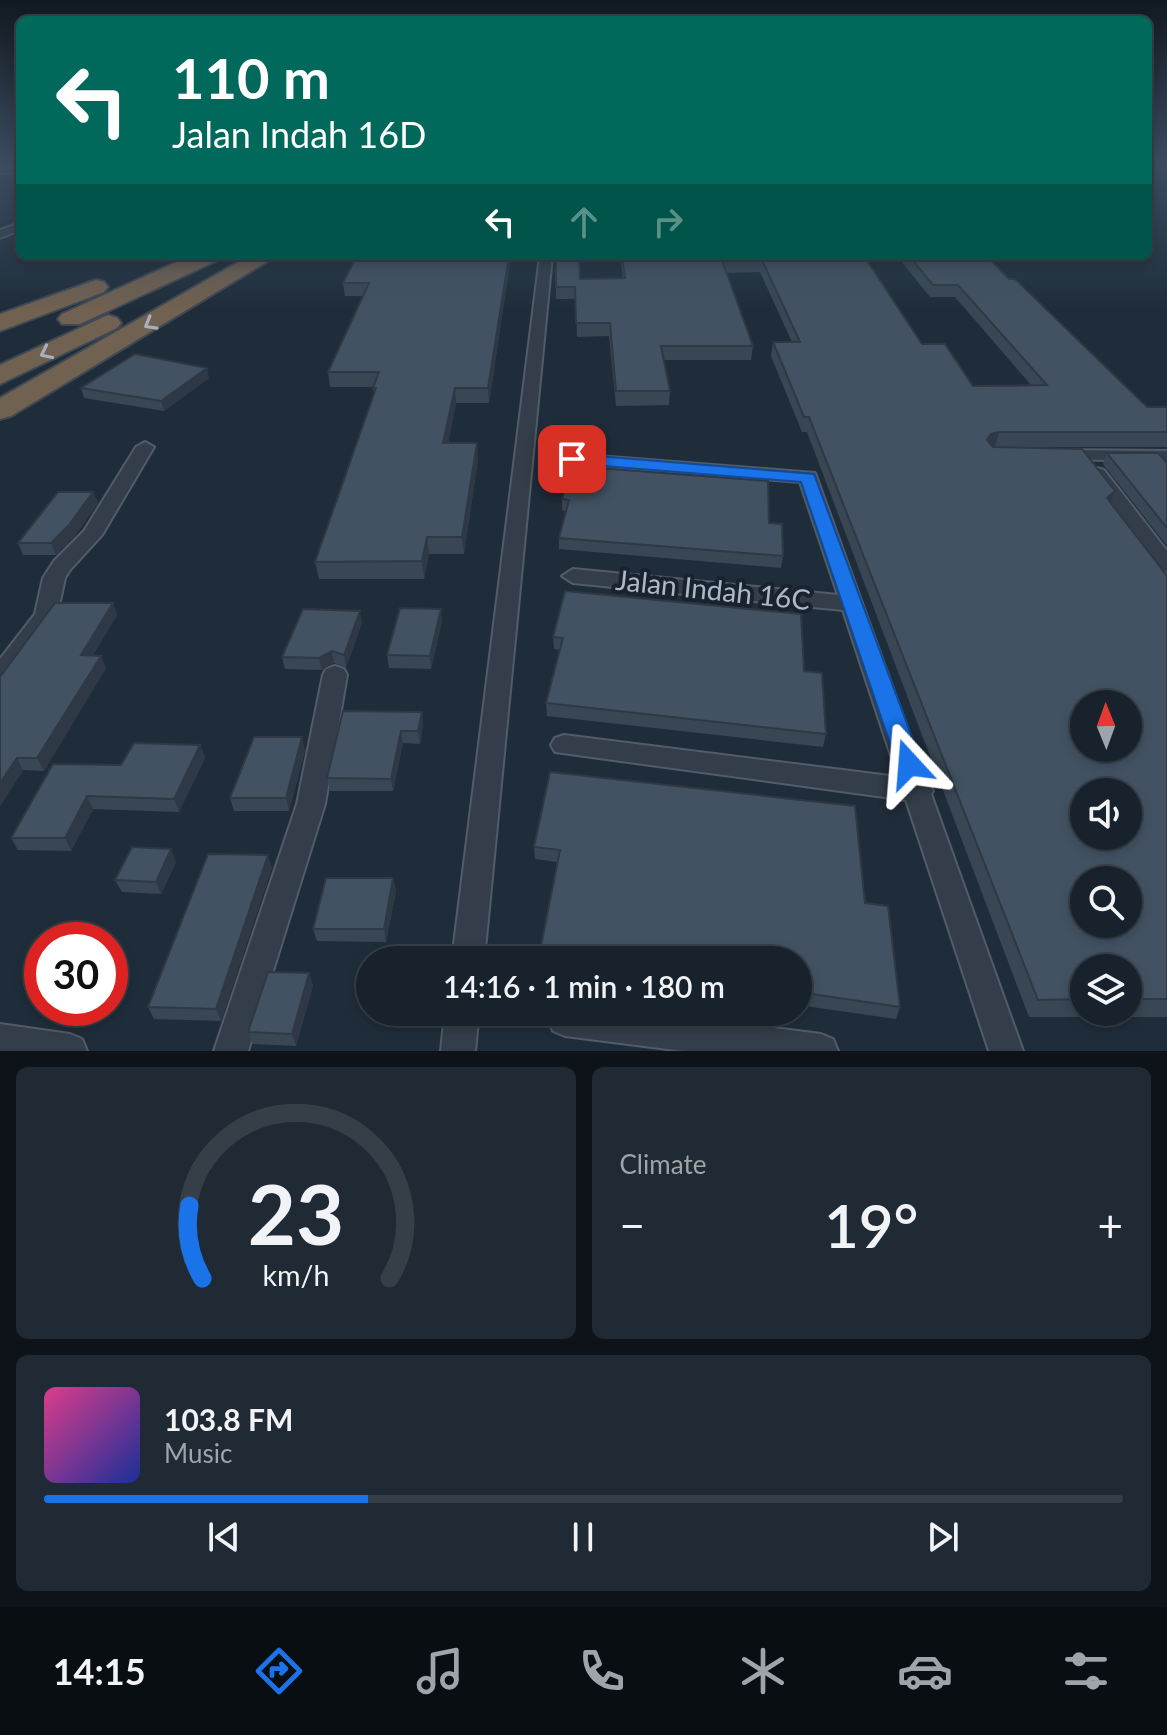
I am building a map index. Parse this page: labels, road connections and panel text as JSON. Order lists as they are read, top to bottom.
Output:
{
  "streets": {
    "street": ["Jalan Indah 16C"]
  },
  "north": "top",
  "page": {
    "turn": ["110 m", "Jalan Indah 16D"],
    "limit": "30",
    "trip": "14:16 · 1 min · 180 m",
    "tile": "Climate",
    "heat": ["−", "19°", "+"],
    "song": ["103.8 FM", "Music"],
    "tabs": "14:15",
    "gauge": ["23", "km/h"]
  }
}
